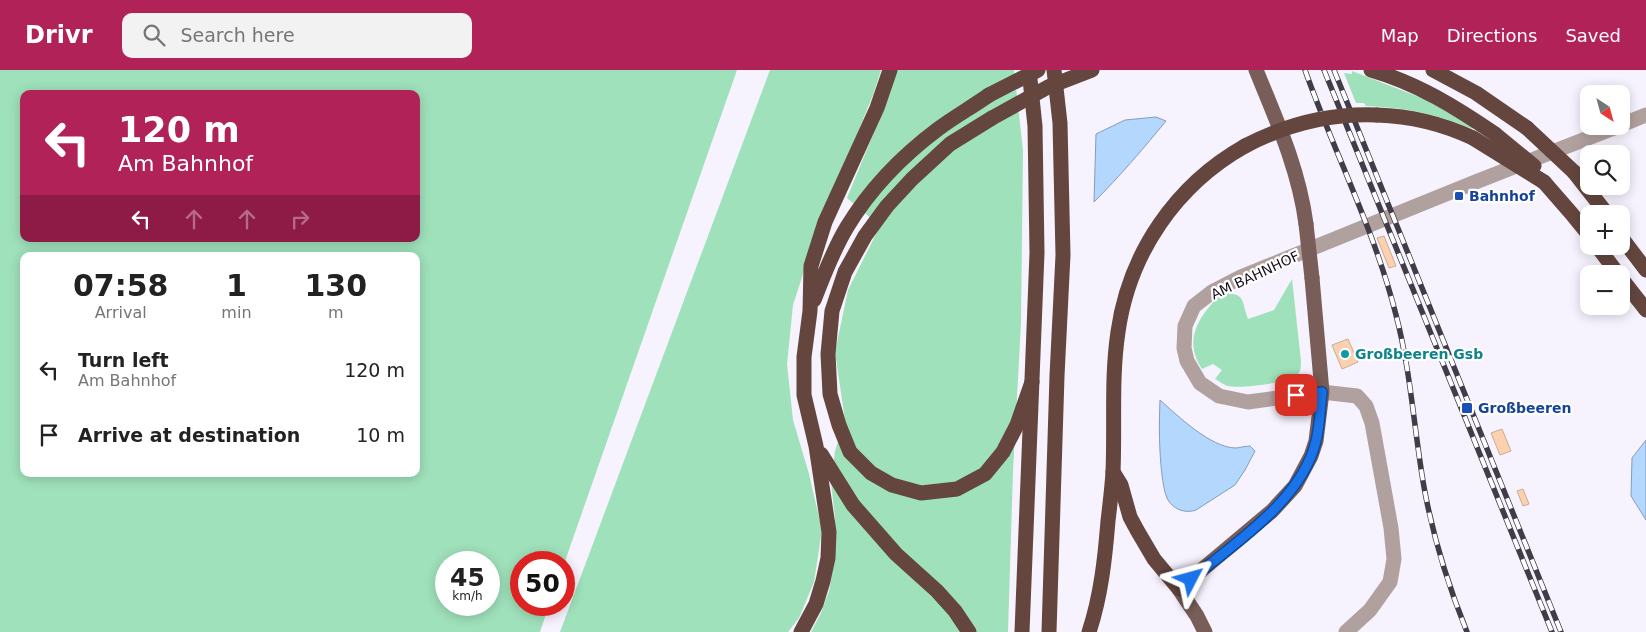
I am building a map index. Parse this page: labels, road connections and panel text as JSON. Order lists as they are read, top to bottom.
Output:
{
  "streets": {
    "street": ["AM BAHNHOF"]
  },
  "places": {
    "transit": ["Bahnhof", "Großbeeren"],
    "other": ["Großbeeren Gsb"]
  },
  "north": "bottom right",
  "page": {
    "header": "Drivr",
    "search": "Search here",
    "nav": ["Map", "Directions", "Saved"],
    "map_buttons": ["+", "−"],
    "turn": ["120 m", "Am Bahnhof"],
    "eta": [
      "07:58",
      "Arrival",
      "1",
      "min",
      "130",
      "m"
    ],
    "list": [
      {
        "name": "Turn left",
        "note": "Am Bahnhof",
        "value": "120 m"
      },
      {
        "name": "Arrive at destination",
        "value": "10 m"
      }
    ],
    "speed": "45 km/h",
    "limit": "50"
  }
}
